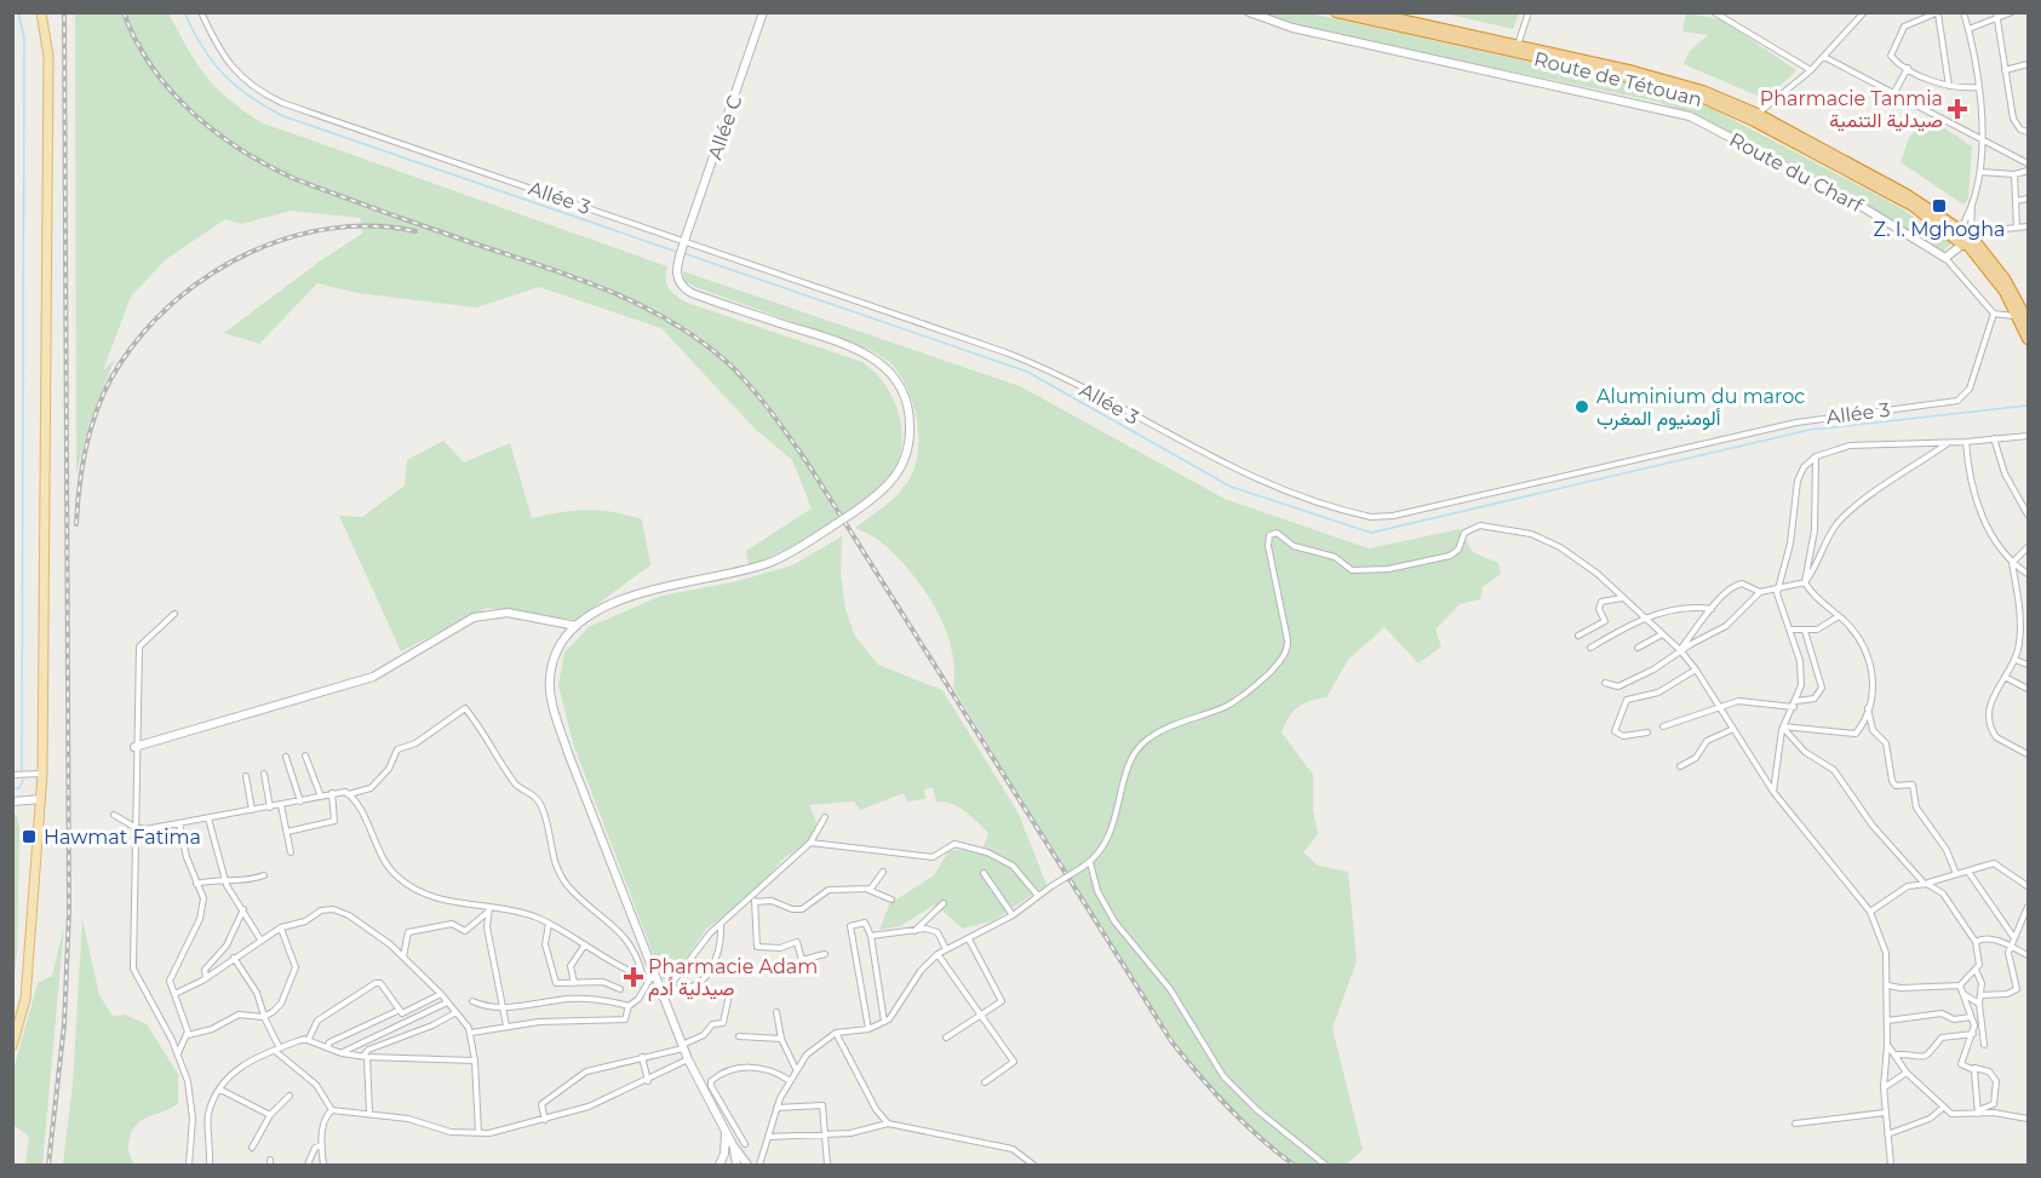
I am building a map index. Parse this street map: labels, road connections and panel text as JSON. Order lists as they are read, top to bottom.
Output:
{
  "streets": {
    "highway": ["Route de Tétouan"],
    "street": ["Allée C", "Route du Charf", "Allée 3"]
  },
  "crossings": [
    ["Allée C", "Allée 3"]
  ],
  "places": {
    "health": ["Pharmacie Tanmia صيدلية التنمية", "Pharmacie Adam صيدلية اًدم"],
    "transit": ["Z. I. Mghogha", "Hawmat Fatima"],
    "other": ["Aluminium du maroc ألومنيوم المغرب"]
  }
}
